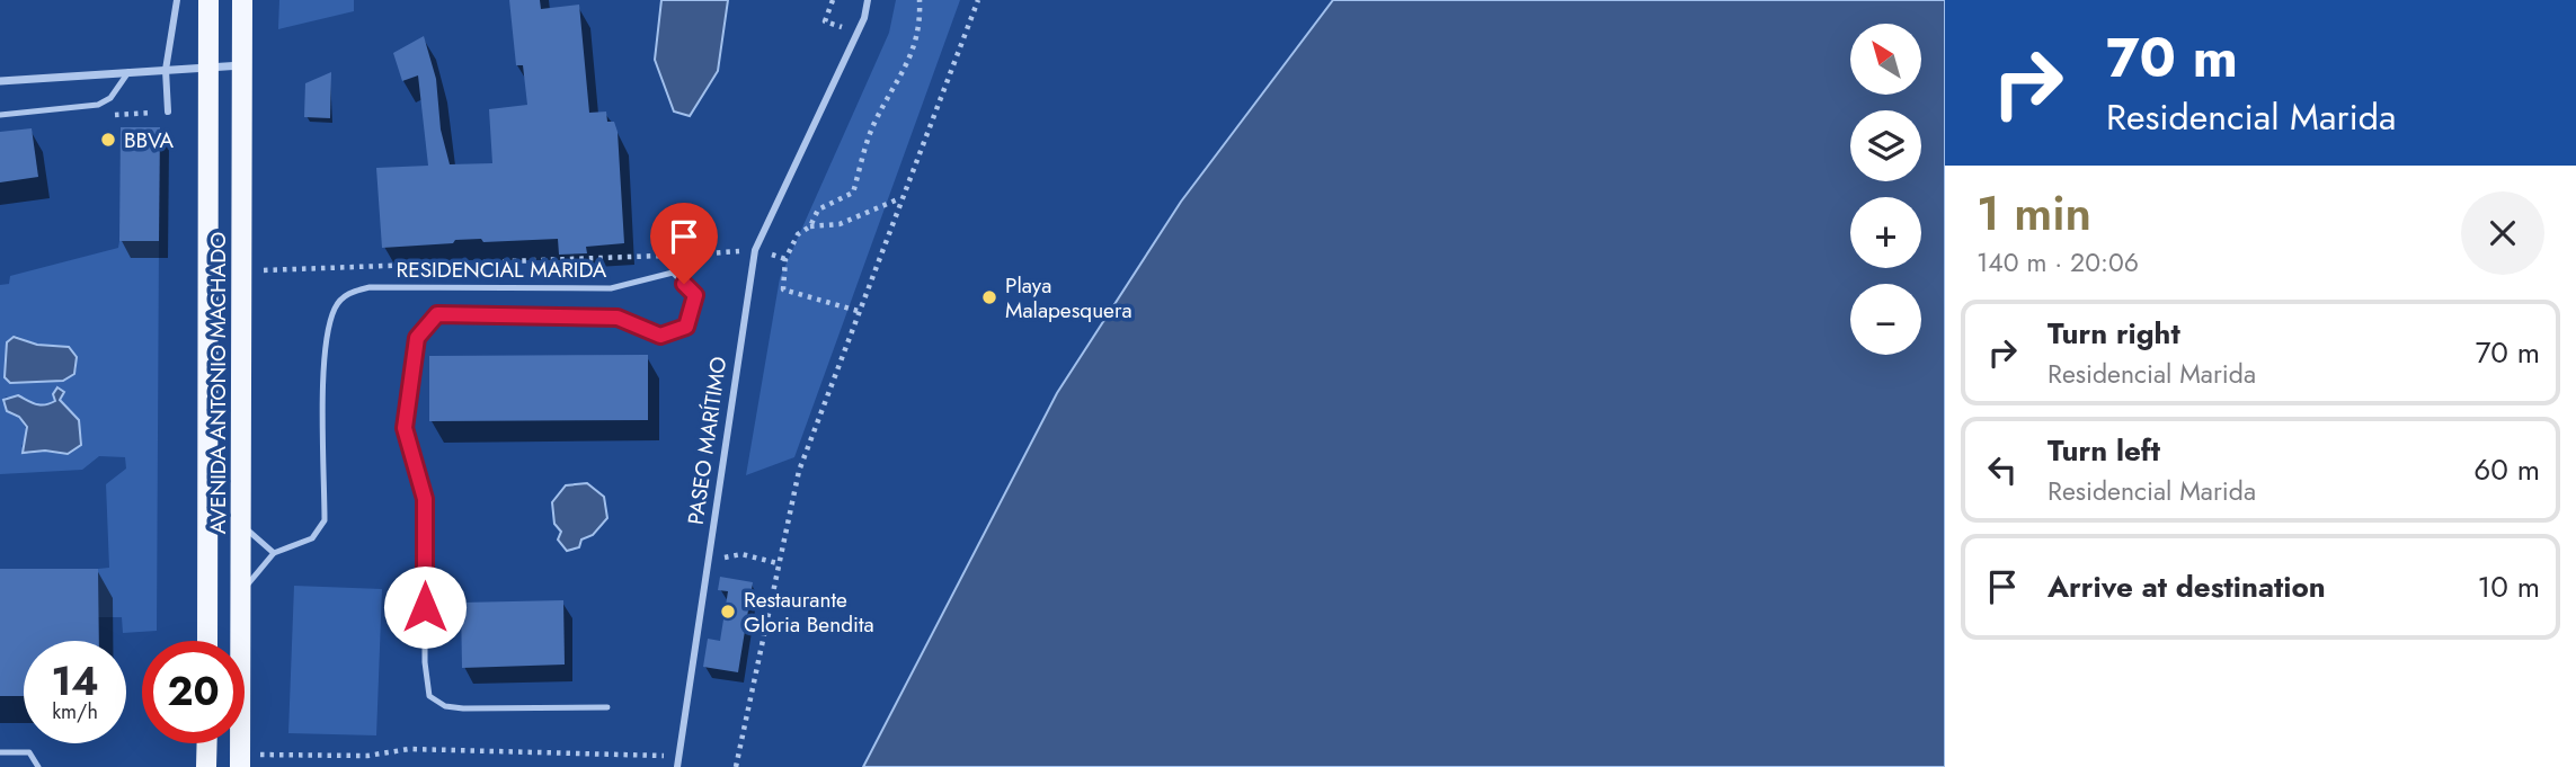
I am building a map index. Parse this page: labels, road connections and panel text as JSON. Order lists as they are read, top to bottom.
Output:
{
  "streets": {
    "main road": ["AVENIDA ANTONIO MACHADO"],
    "street": ["PASEO MARÍTIMO"],
    "lane": ["RESIDENCIAL MARIDA"]
  },
  "crossings": [
    ["RESIDENCIAL MARIDA", "AVENIDA ANTONIO MACHADO"]
  ],
  "places": ["BBVA", "Playa Malapesquera", "Restaurante Gloria Bendita"],
  "north": "top left",
  "page": {
    "turn": ["70 m", "Residencial Marida"],
    "map_buttons": ["+", "−"],
    "heading": ["1 min", "140 m · 20:06"],
    "list": [
      {
        "name": "Turn right",
        "note": "Residencial Marida",
        "value": "70 m"
      },
      {
        "name": "Turn left",
        "note": "Residencial Marida",
        "value": "60 m"
      },
      {
        "name": "Arrive at destination",
        "value": "10 m"
      }
    ],
    "speed": "14 km/h",
    "limit": "20"
  }
}
